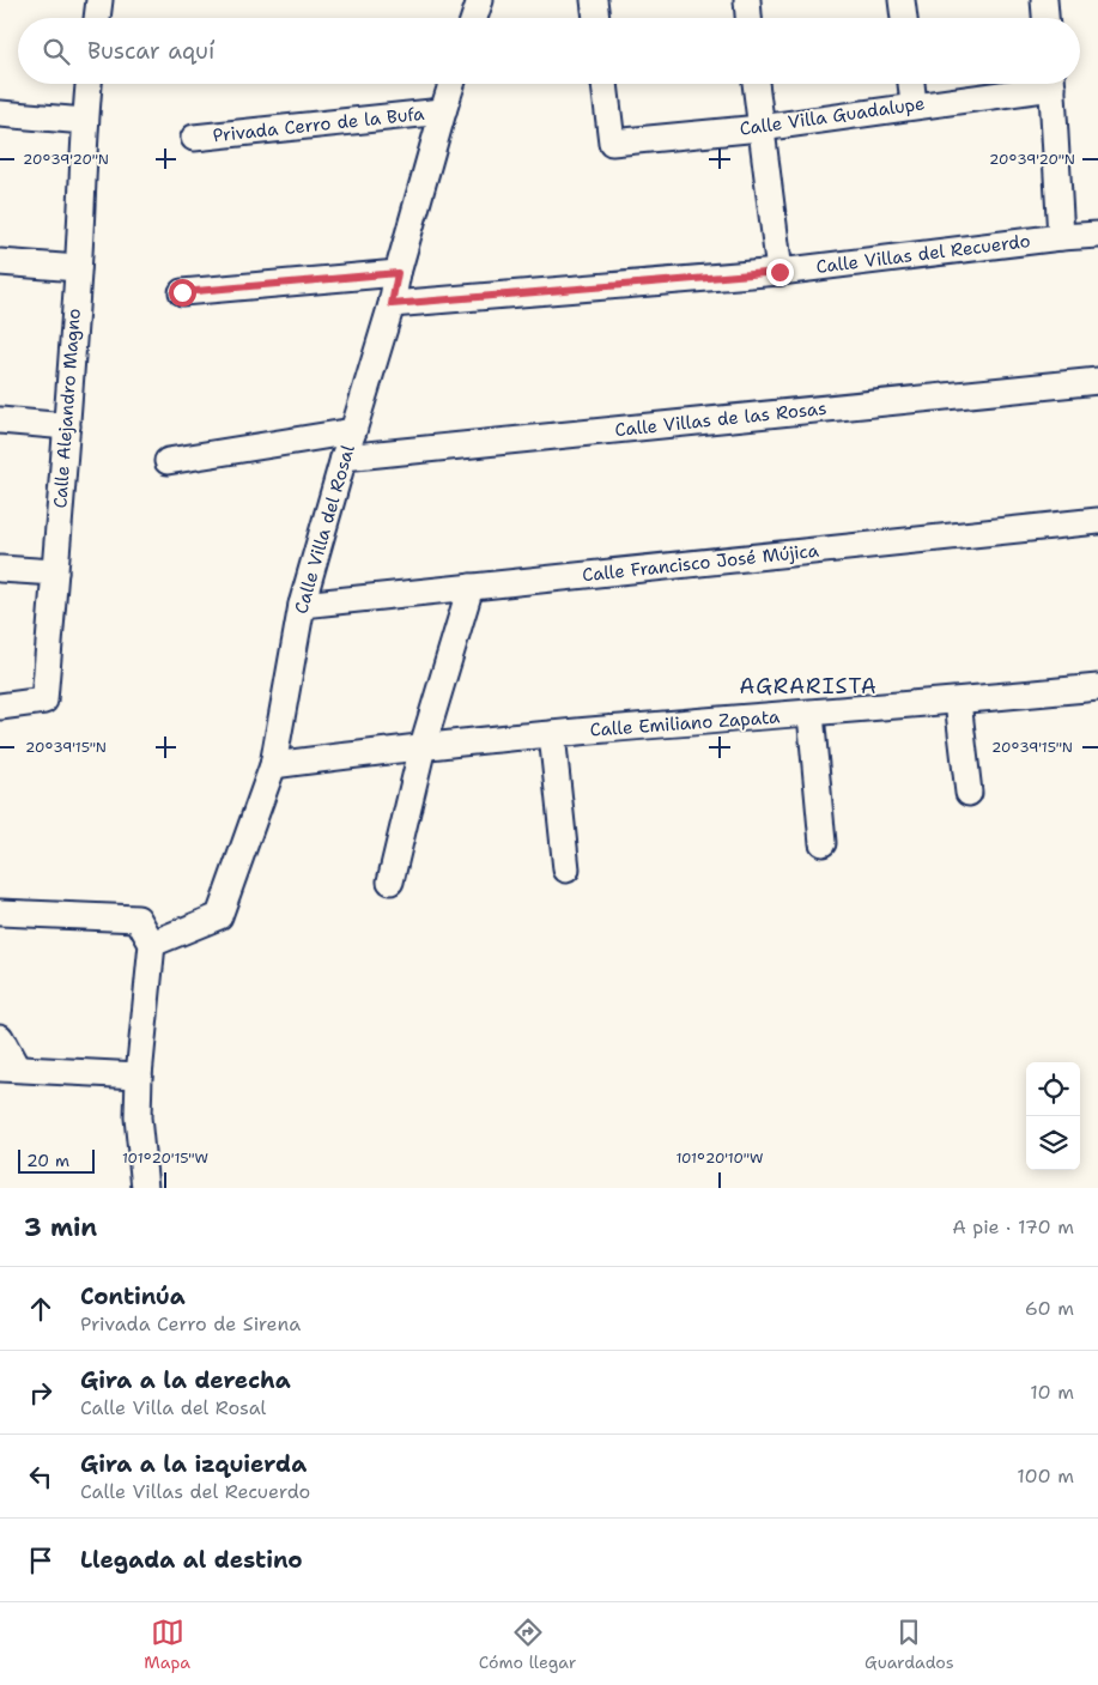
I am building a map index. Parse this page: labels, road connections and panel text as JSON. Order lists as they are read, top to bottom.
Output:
{
  "streets": {
    "street": [
      "Calle Villa Guadalupe",
      "Privada Cerro de la Bufa",
      "Calle Villas del Recuerdo",
      "Calle Alejandro Magno",
      "Calle Villas de las Rosas",
      "Calle Villa del Rosal",
      "Calle Francisco José Mújica",
      "Calle Emiliano Zapata"
    ]
  },
  "crossings": [
    ["Privada Cerro de la Bufa", "Calle Villa del Rosal"],
    ["Calle Villas del Recuerdo", "Calle Villa del Rosal"],
    ["Calle Villas de las Rosas", "Calle Villa del Rosal"],
    ["Calle Villa del Rosal", "Calle Francisco José Mújica"],
    ["Calle Villa del Rosal", "Calle Emiliano Zapata"]
  ],
  "districts": ["AGRARISTA"],
  "scale_bar": "20 m",
  "page": {
    "search": "Buscar aquí",
    "scale": "20 m",
    "heading": ["3 min", "A pie · 170 m"],
    "list": [
      ["Continúa", "Privada Cerro de Sirena", "60 m"],
      ["Gira a la derecha", "Calle Villa del Rosal", "10 m"],
      ["Gira a la izquierda", "Calle Villas del Recuerdo", "100 m"],
      "Llegada al destino"
    ],
    "nav": ["Mapa", "Cómo llegar", "Guardados"]
  },
  "coordinates": [
    "20°39'20\"N",
    "20°39'15\"N",
    "101°20'15\"W",
    "101°20'10\"W"
  ]
}
